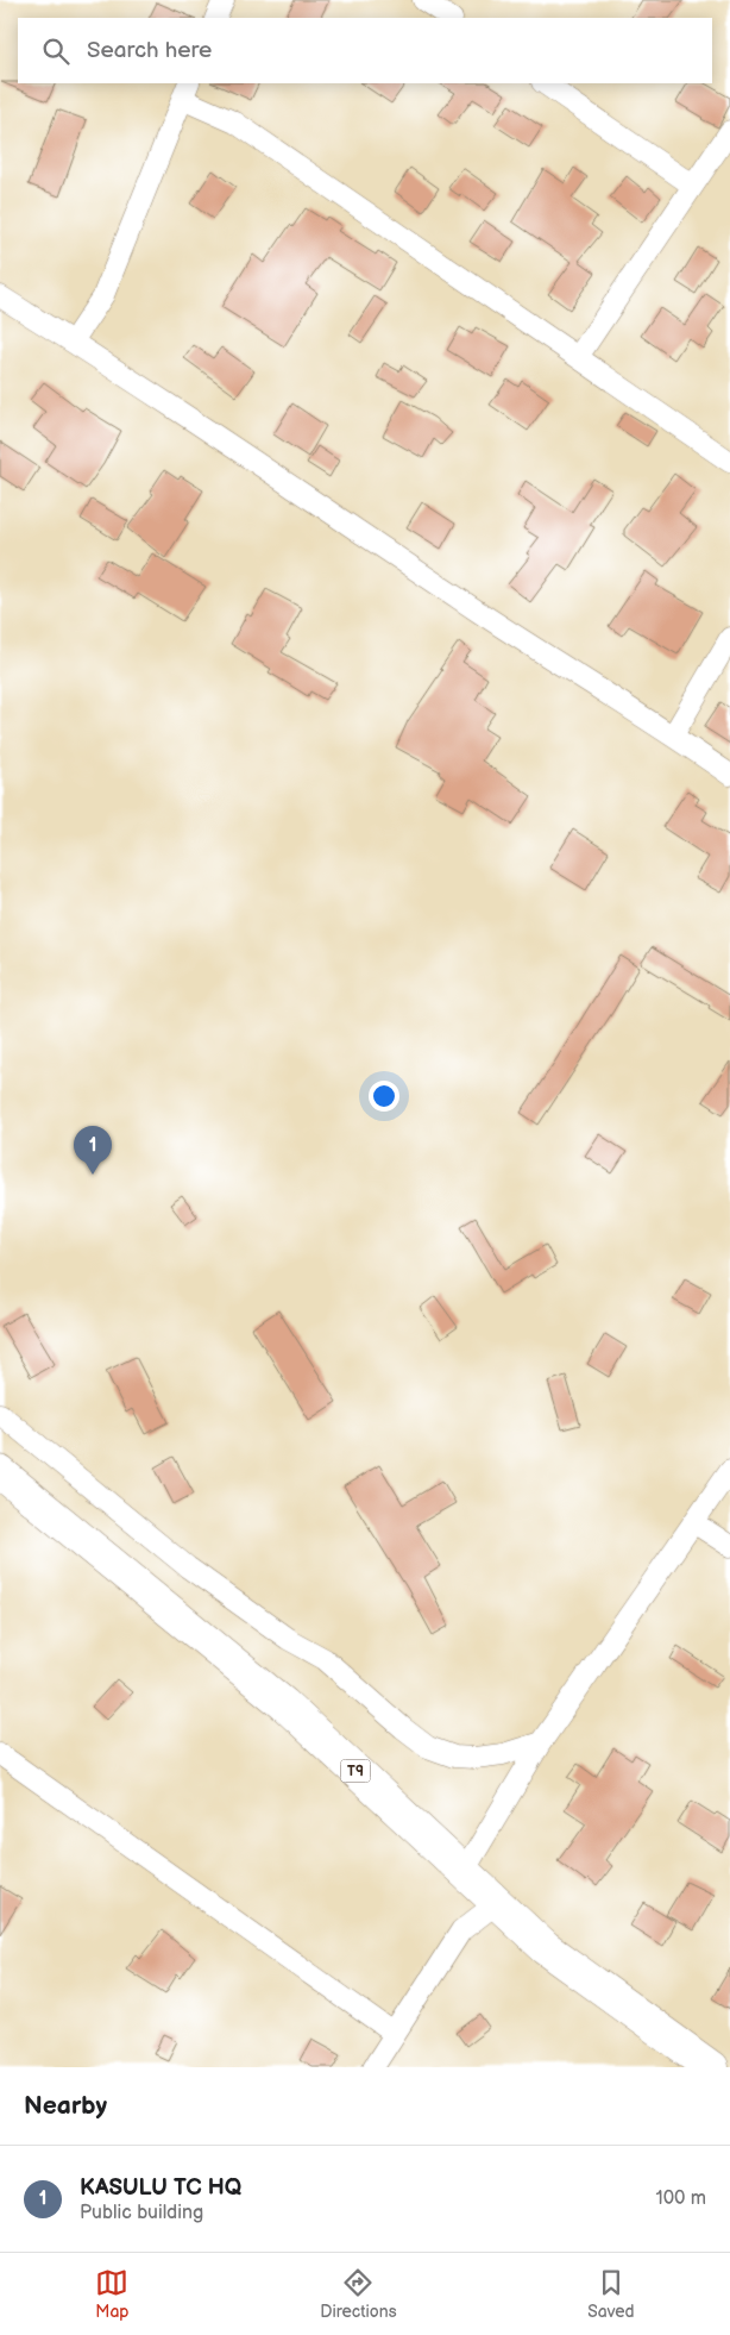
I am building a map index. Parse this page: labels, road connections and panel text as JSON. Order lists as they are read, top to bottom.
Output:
{
  "streets": {
    "highway": ["T9"]
  },
  "page": {
    "search": "Search here",
    "pins": "1",
    "heading": "Nearby",
    "list": [
      {
        "mark": "1",
        "name": "KASULU TC HQ",
        "note": "Public building",
        "value": "100 m"
      }
    ],
    "nav": ["Map", "Directions", "Saved"]
  }
}
